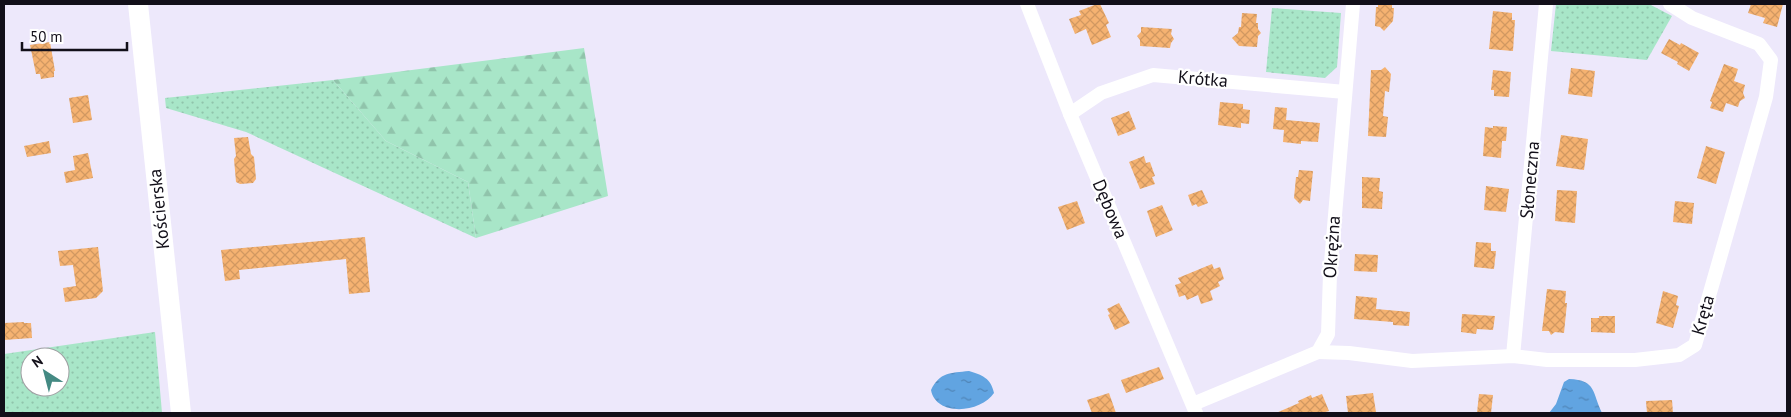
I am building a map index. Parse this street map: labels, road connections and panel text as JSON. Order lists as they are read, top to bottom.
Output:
{
  "streets": {
    "main road": ["Kościerska"],
    "street": [
      "Krótka",
      "Słoneczna",
      "Dębowa",
      "Okrężna",
      "Kręta"
    ]
  },
  "crossings": [
    ["Krótka", "Dębowa"],
    ["Krótka", "Okrężna"],
    ["Słoneczna", "Kręta"],
    ["Okrężna", "Kręta"]
  ],
  "scale_bar": "50 m",
  "north": "top left"
}
